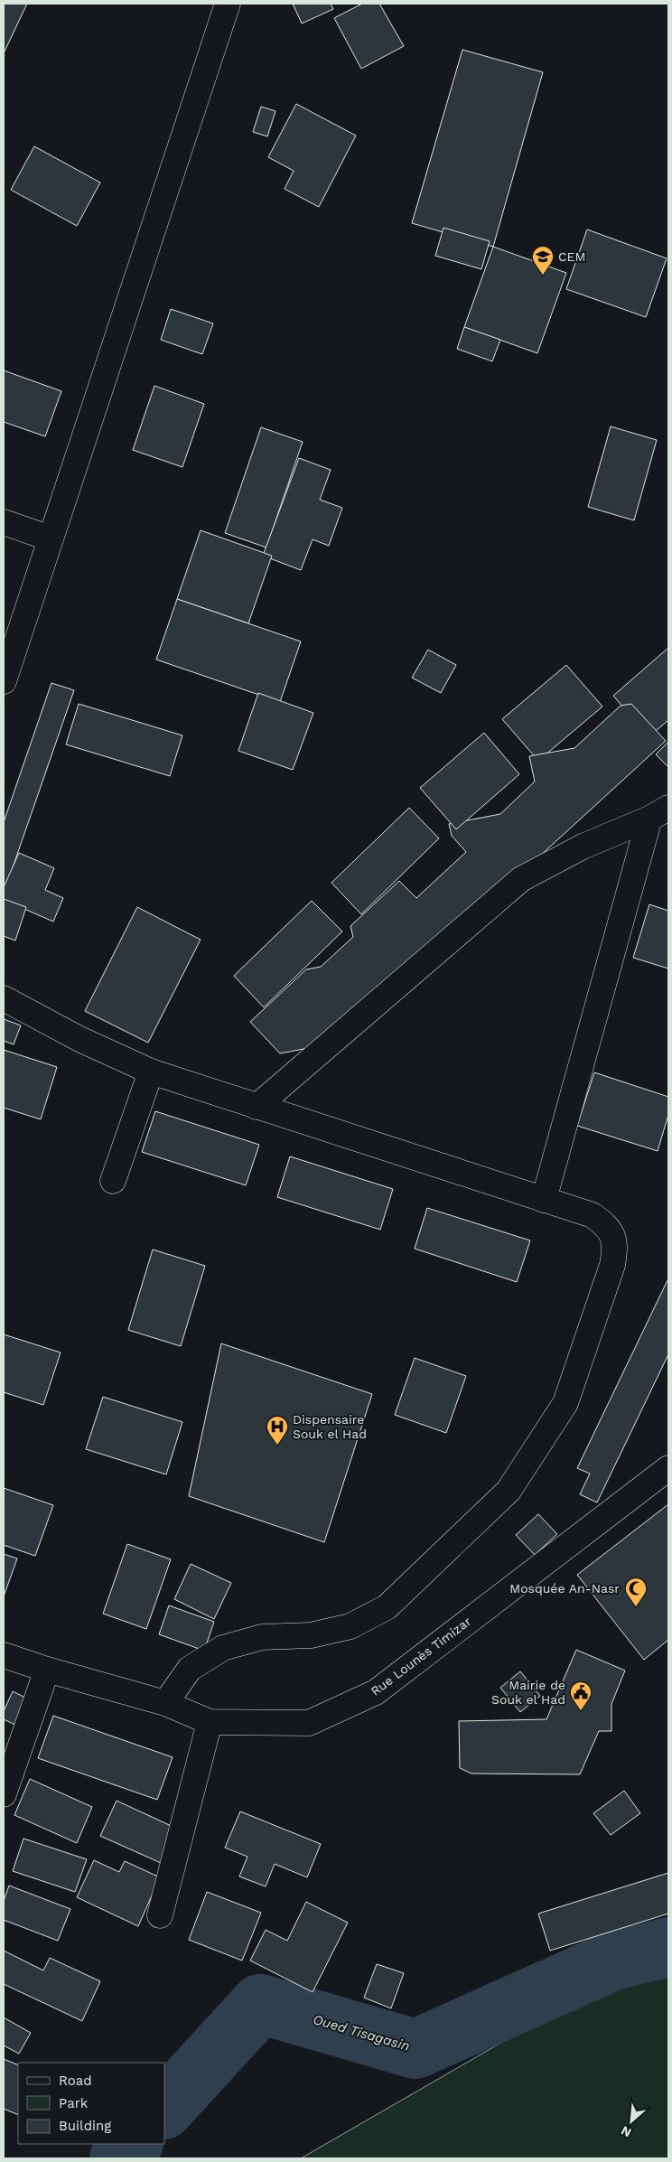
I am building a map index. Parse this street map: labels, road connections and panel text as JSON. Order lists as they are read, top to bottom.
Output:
{
  "streets": {
    "street": ["Rue Lounès Timizar"]
  },
  "water": ["Oued Tisagasin"],
  "places": {
    "school or university": ["CEM"],
    "hospital": ["Dispensaire Souk el Had"],
    "mosque": ["Mosquée An-Nasr"],
    "public building": ["Mairie de Souk el Had"]
  },
  "legend": ["Road", "Park", "Building"],
  "north": "bottom left"
}
